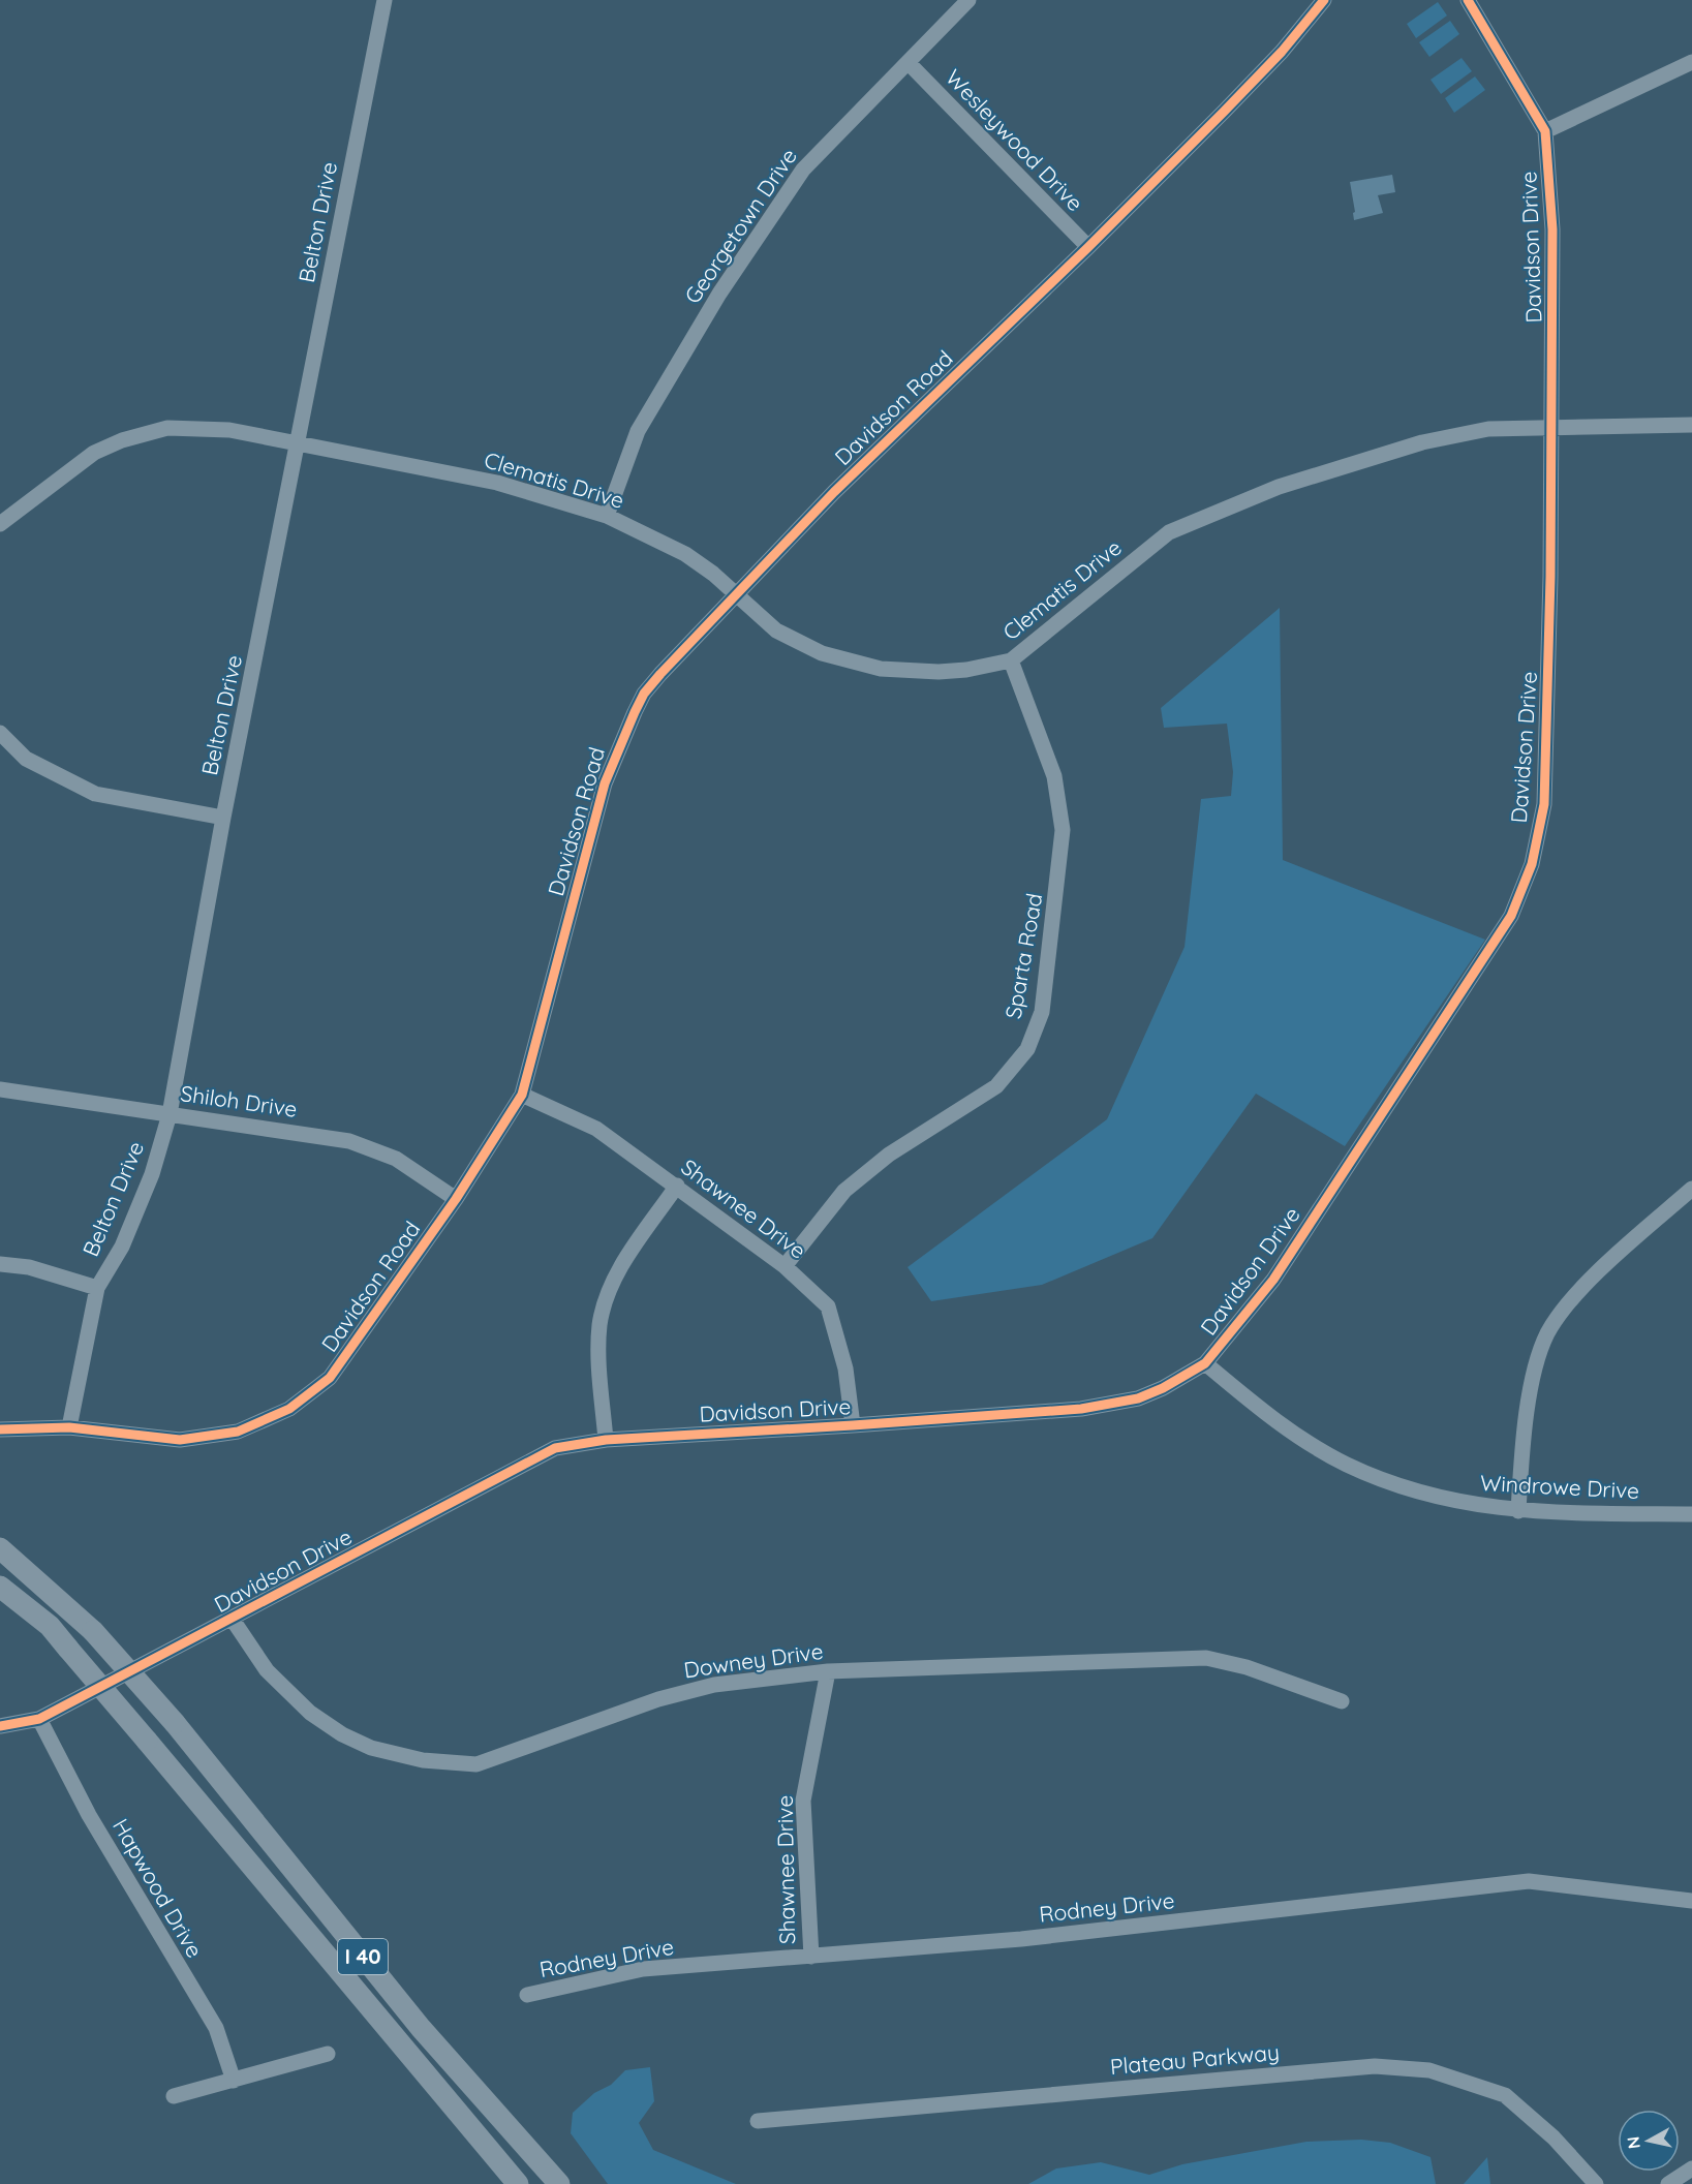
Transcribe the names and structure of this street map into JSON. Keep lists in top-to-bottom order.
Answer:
{
  "streets": {
    "highway": ["I 40"],
    "street": [
      "Wesleywood Drive",
      "Belton Drive",
      "Georgetown Drive",
      "Davidson Drive",
      "Davidson Road",
      "Clematis Drive",
      "Sparta Road",
      "Shiloh Drive",
      "Shawnee Drive",
      "Windrowe Drive",
      "Downey Drive",
      "Hapwood Drive",
      "Rodney Drive",
      "Plateau Parkway"
    ]
  },
  "crossings": [
    ["Wesleywood Drive", "Georgetown Drive"],
    ["Wesleywood Drive", "Davidson Road"],
    ["Belton Drive", "Davidson Road"],
    ["Belton Drive", "Clematis Drive"],
    ["Belton Drive", "Shiloh Drive"],
    ["Georgetown Drive", "Clematis Drive"],
    ["Davidson Drive", "Clematis Drive"],
    ["Davidson Drive", "Shawnee Drive"],
    ["Davidson Drive", "Windrowe Drive"],
    ["Davidson Drive", "Downey Drive"],
    ["Davidson Drive", "Hapwood Drive"],
    ["Davidson Road", "Clematis Drive"],
    ["Davidson Road", "Shiloh Drive"],
    ["Davidson Road", "Shawnee Drive"],
    ["Clematis Drive", "Sparta Road"],
    ["Sparta Road", "Shawnee Drive"],
    ["Shawnee Drive", "Downey Drive"],
    ["Shawnee Drive", "Rodney Drive"]
  ],
  "north": "left"
}
